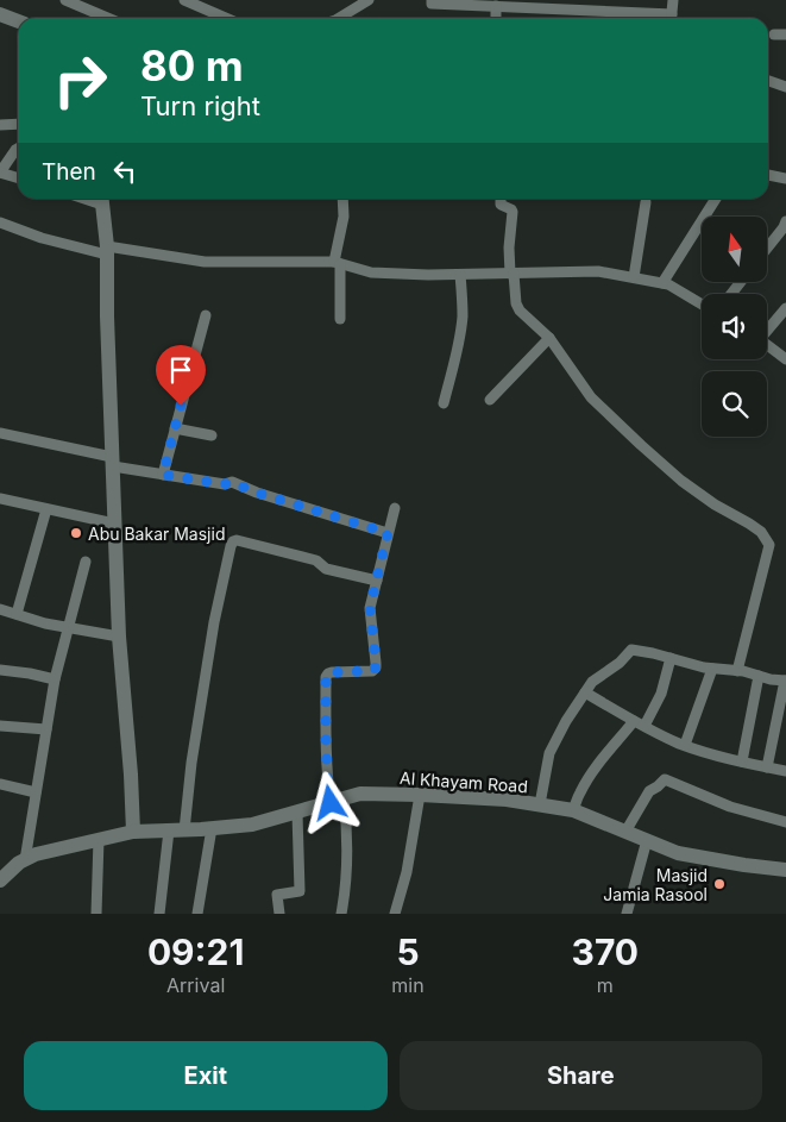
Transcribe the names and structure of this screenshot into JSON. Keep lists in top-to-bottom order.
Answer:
{
  "streets": {
    "street": ["Al Khayam Road"]
  },
  "places": ["Abu Bakar Masjid", "Masjid Jamia Rasool"],
  "north": "top",
  "page": {
    "turn": ["80 m", "Turn right"],
    "then": "Then",
    "eta": [
      "09:21",
      "Arrival",
      "5",
      "min",
      "370",
      "m"
    ],
    "buttons": ["Exit", "Share"]
  }
}
